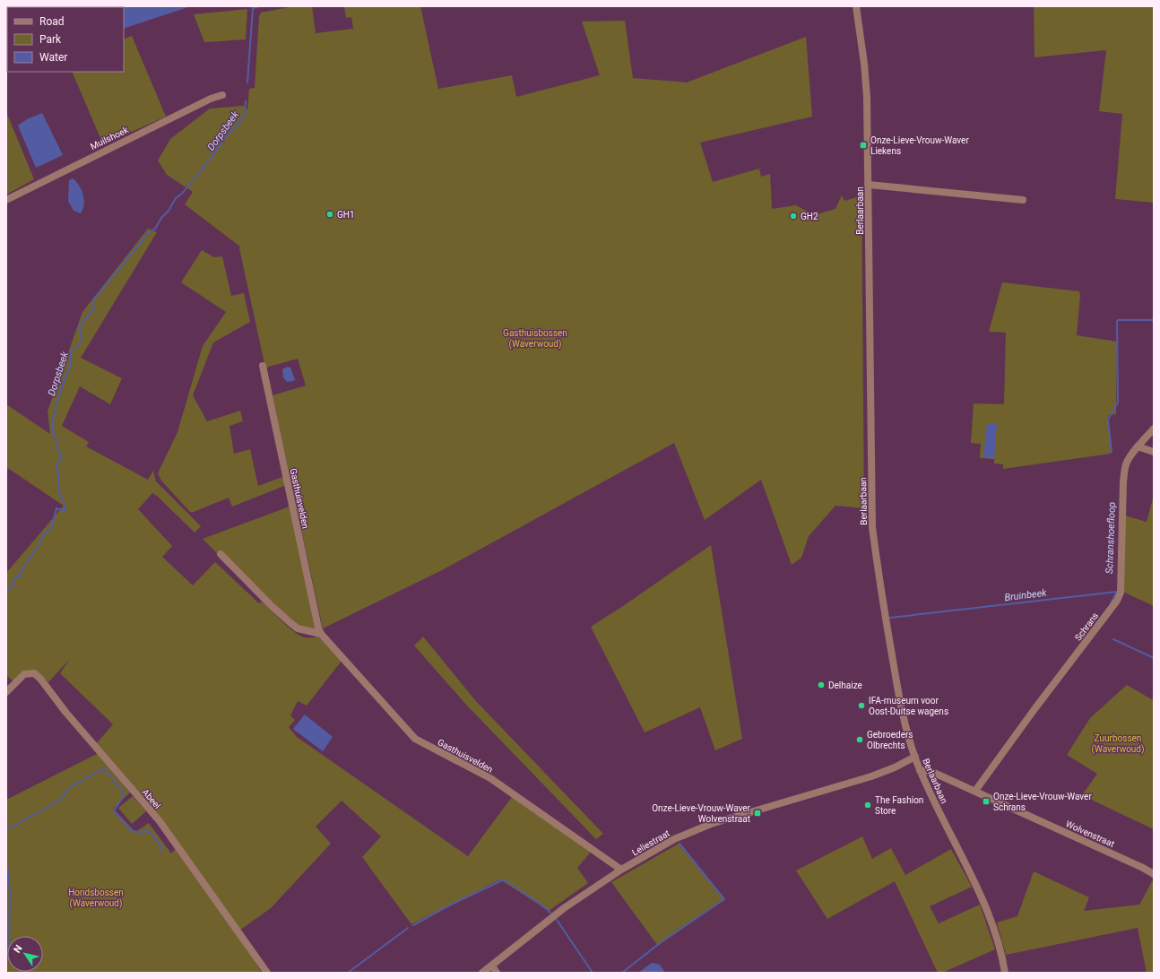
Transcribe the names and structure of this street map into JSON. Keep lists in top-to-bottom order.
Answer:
{
  "streets": {
    "street": [
      "Muilshoek",
      "Berlaarbaan",
      "Gasthuisvelden",
      "Schrans",
      "Abeel",
      "Wolvenstraat",
      "Leliestraat"
    ]
  },
  "crossings": [
    ["Berlaarbaan", "Wolvenstraat"],
    ["Berlaarbaan", "Leliestraat"],
    ["Gasthuisvelden", "Leliestraat"],
    ["Schrans", "Wolvenstraat"]
  ],
  "water": ["Dorpsbeek", "Schranshoefloop", "Bruinbeek"],
  "parks": ["Gasthuisbossen (Waverwoud)", "Zuurbossen (Waverwoud)", "Hondsbossen (Waverwoud)"],
  "places": {
    "transit": ["Onze-Lieve-Vrouw-Waver Liekens", "Onze-Lieve-Vrouw-Waver Schrans", "Onze-Lieve-Vrouw-Waver Wolvenstraat"],
    "other": [
      "GH1",
      "GH2",
      "Delhaize",
      "IFA-museum voor Oost-Duitse wagens",
      "Gebroeders Olbrechts",
      "The Fashion Store"
    ]
  },
  "legend": ["Road", "Park", "Water"],
  "north": "top left"
}
